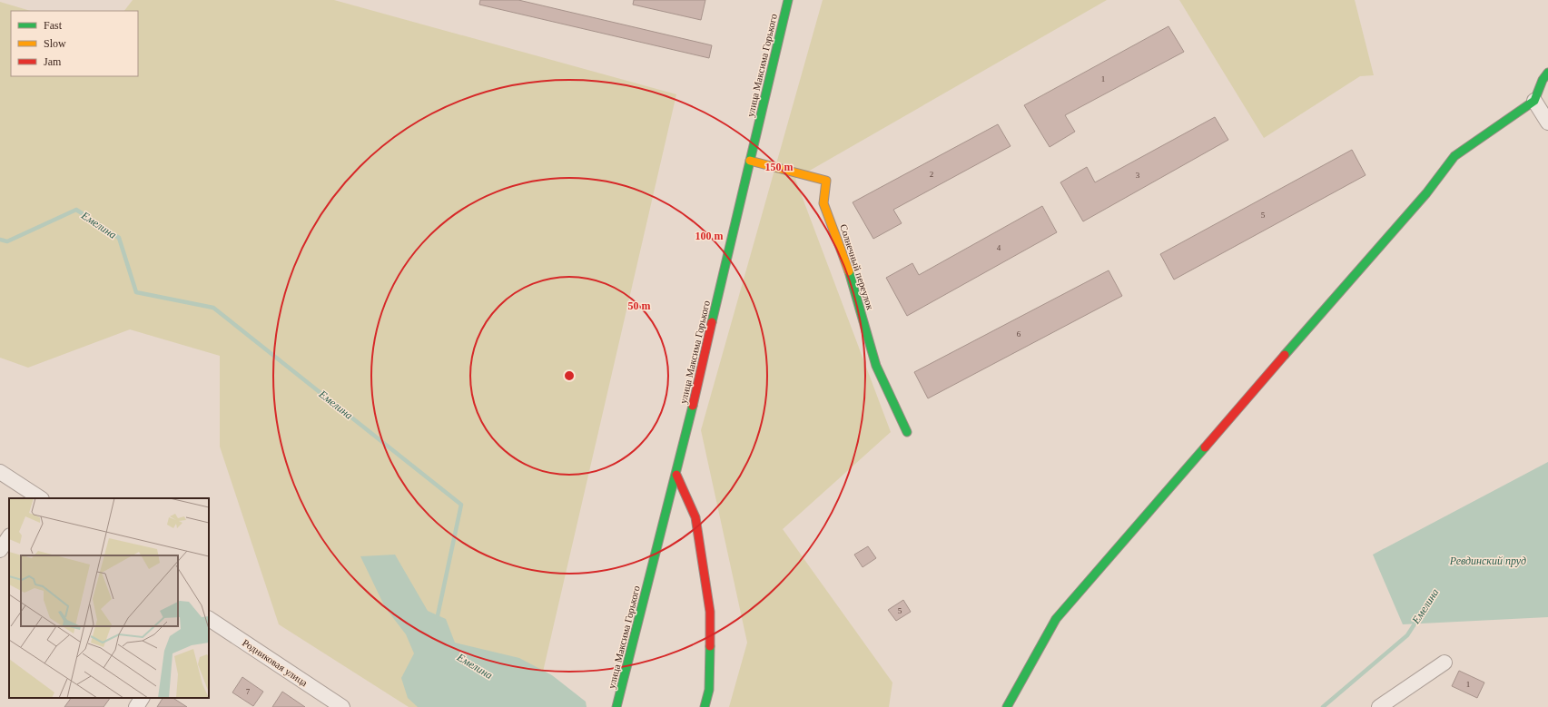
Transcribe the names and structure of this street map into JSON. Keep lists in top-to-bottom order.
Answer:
{
  "streets": {
    "street": ["улица Максима Горького", "Солнечный переулок", "Родниковая улица"]
  },
  "crossings": [
    ["улица Максима Горького", "Солнечный переулок"]
  ],
  "water": ["Емелина", "Ревдинский пруд"],
  "house_numbers": [
    "1",
    "2",
    "3",
    "5",
    "4",
    "6",
    "5",
    "1",
    "7"
  ],
  "legend": ["Fast", "Slow", "Jam"],
  "rings": ["150 m", "100 m", "50 m"]
}
